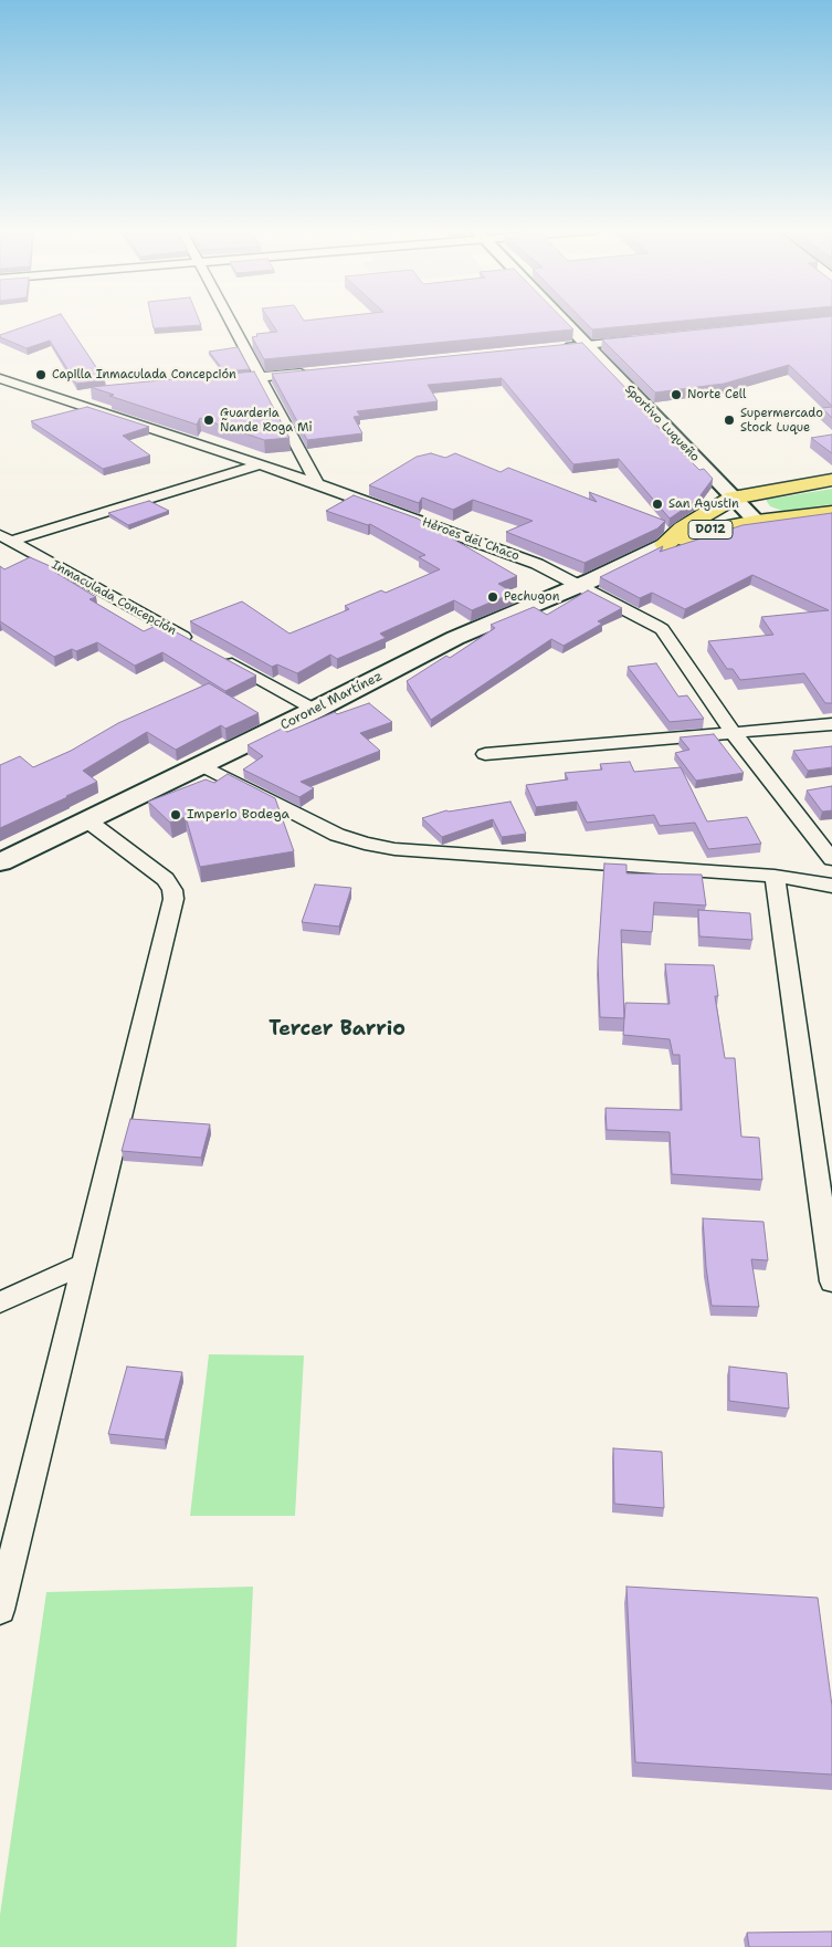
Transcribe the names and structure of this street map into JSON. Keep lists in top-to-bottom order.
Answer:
{
  "streets": {
    "main road": ["D012", "Coronel Martínez"],
    "street": ["Sportivo Luqueño", "Héroes del Chaco", "Inmaculada Concepción"]
  },
  "crossings": [
    ["Sportivo Luqueño", "D012"],
    ["D012", "Coronel Martínez"],
    ["Héroes del Chaco", "Coronel Martínez"]
  ],
  "districts": ["Tercer Barrio"],
  "places": [
    "Capilla Inmaculada Concepción",
    "Norte Cell",
    "Guarderia Ñande Roga Mi",
    "Supermercado Stock Luque",
    "San Agustin",
    "Pechugon",
    "Imperio Bodega"
  ]
}
